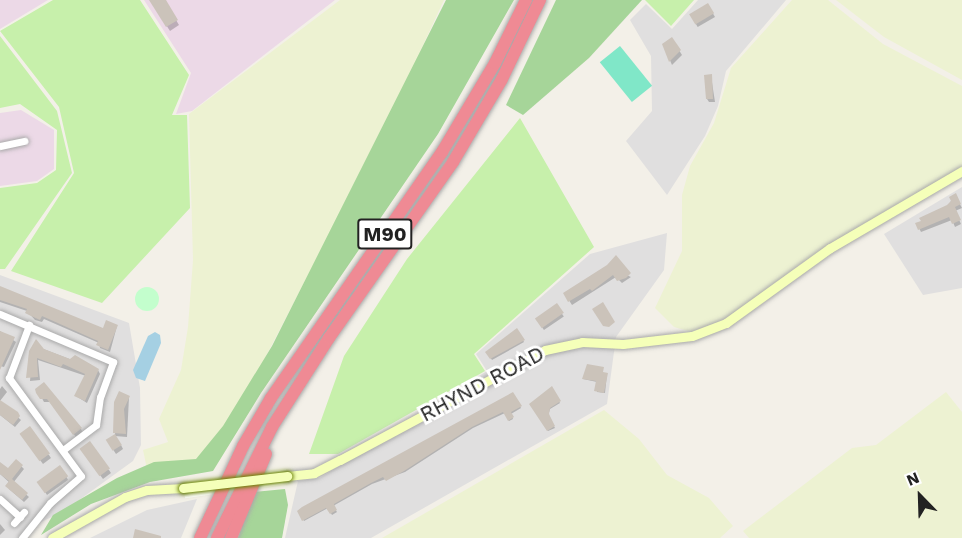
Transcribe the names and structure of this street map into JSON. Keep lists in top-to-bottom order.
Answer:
{
  "streets": {
    "highway": ["M90"],
    "street": ["RHYND ROAD"]
  },
  "north": "top left"
}
